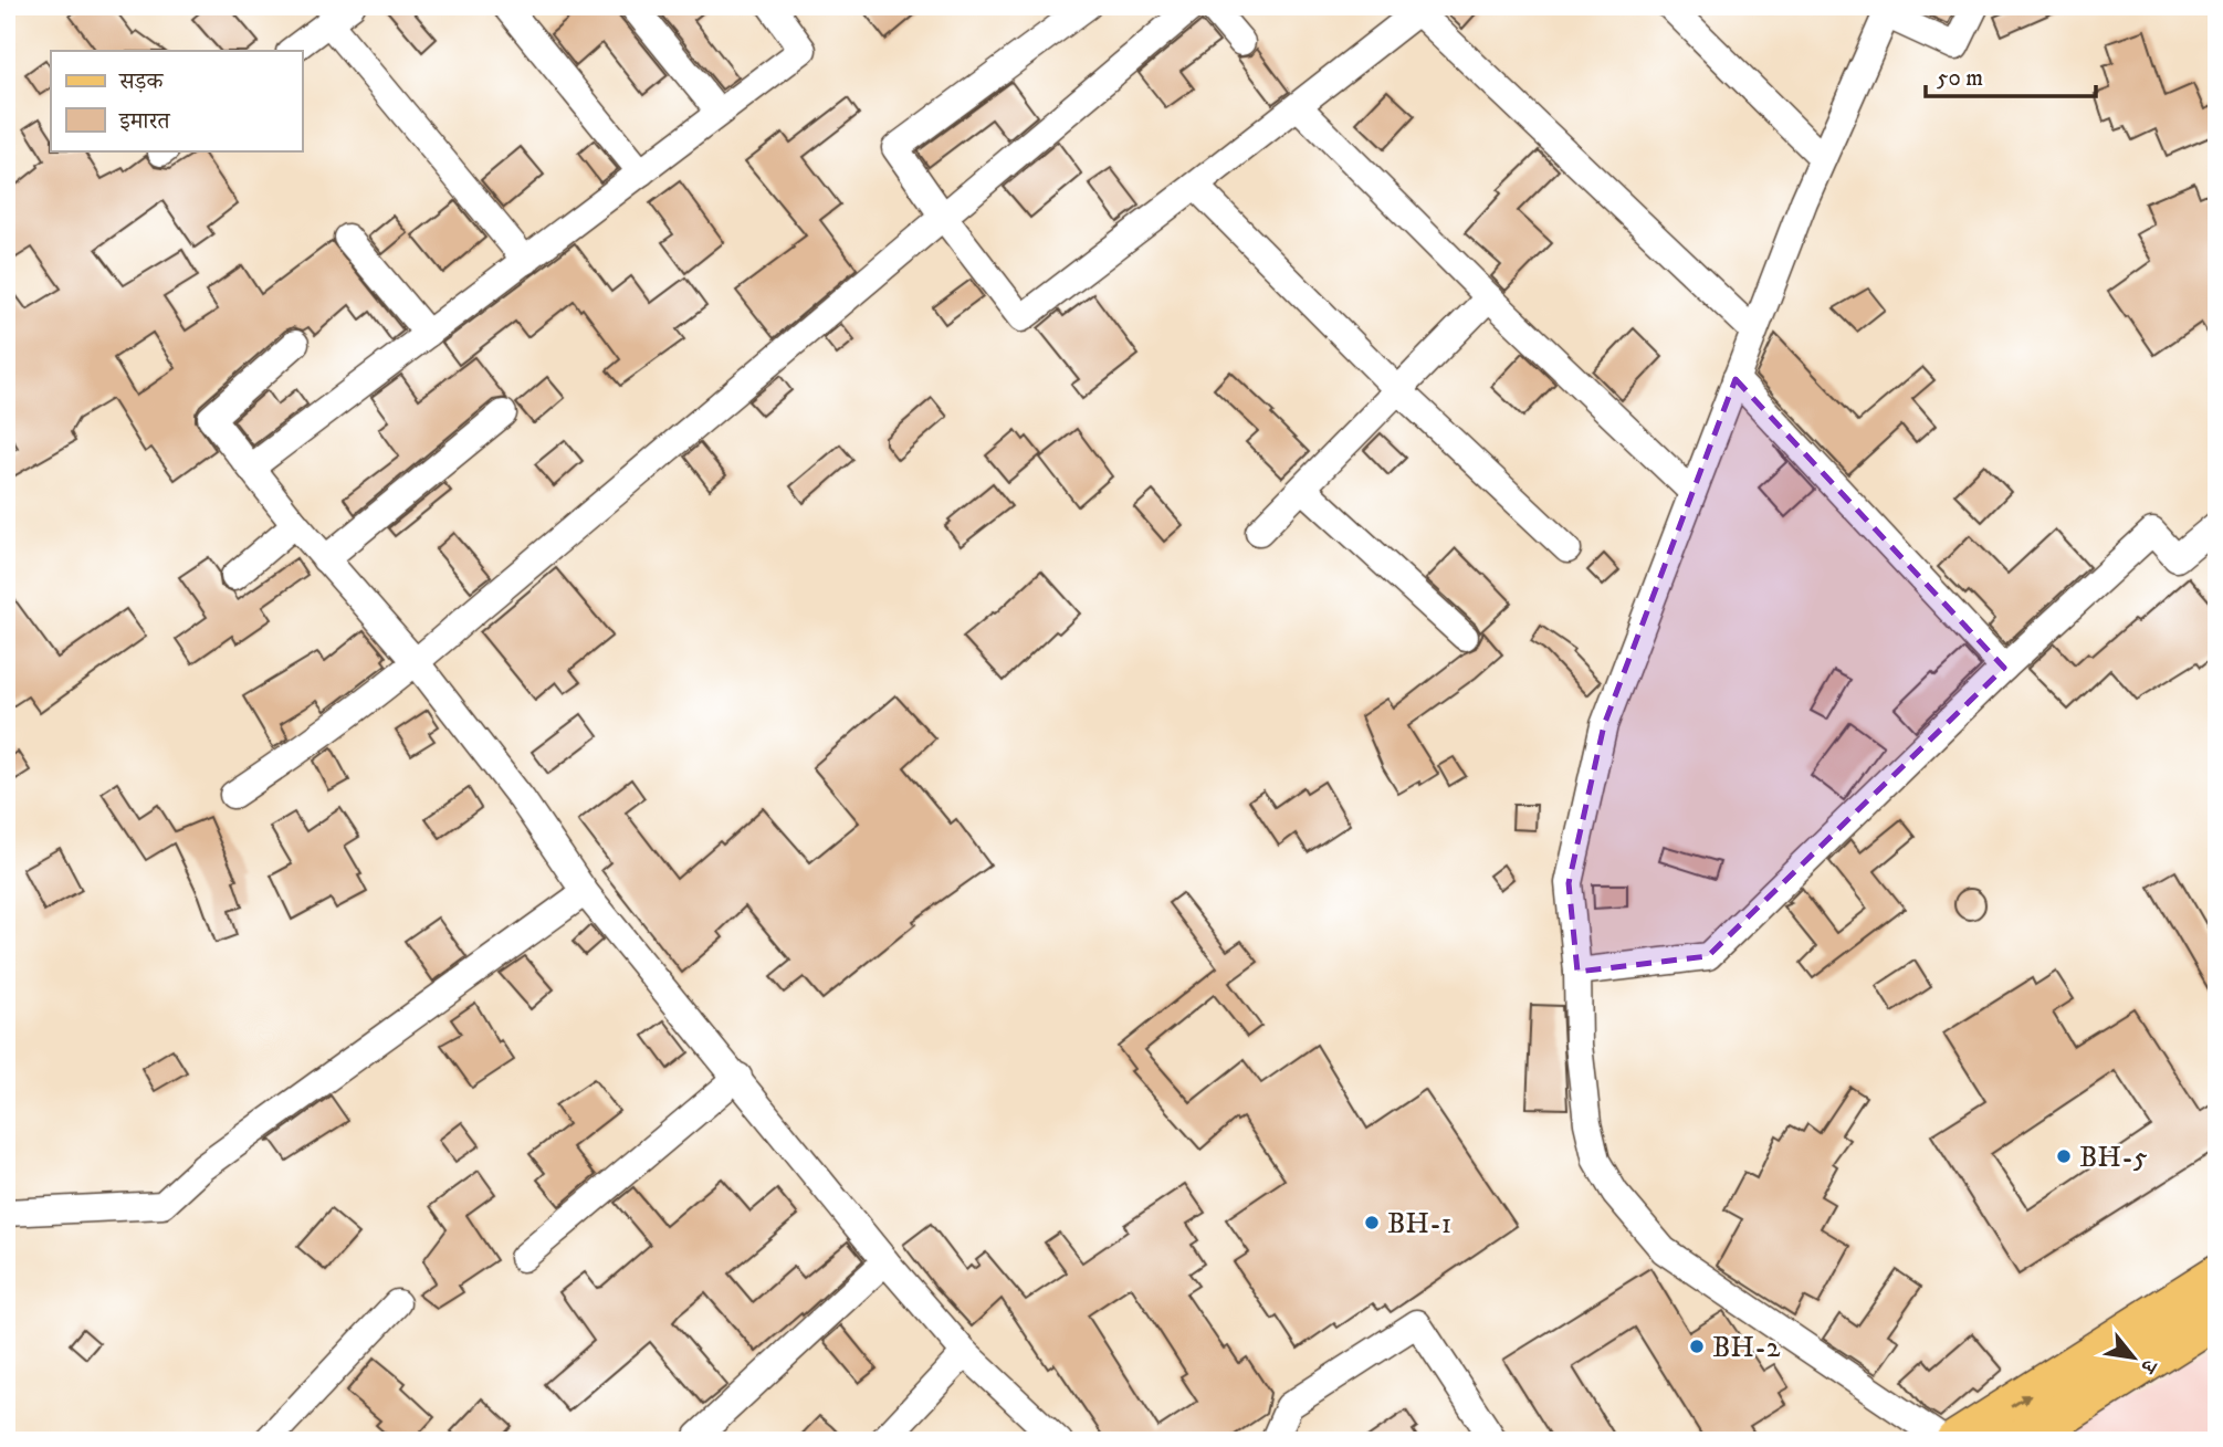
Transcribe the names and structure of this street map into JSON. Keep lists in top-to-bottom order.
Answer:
{
  "places": ["BH-5", "BH-1", "BH-2"],
  "legend": ["सड़क", "इमारत"],
  "scale_bar": "50 m",
  "north": "bottom right"
}
